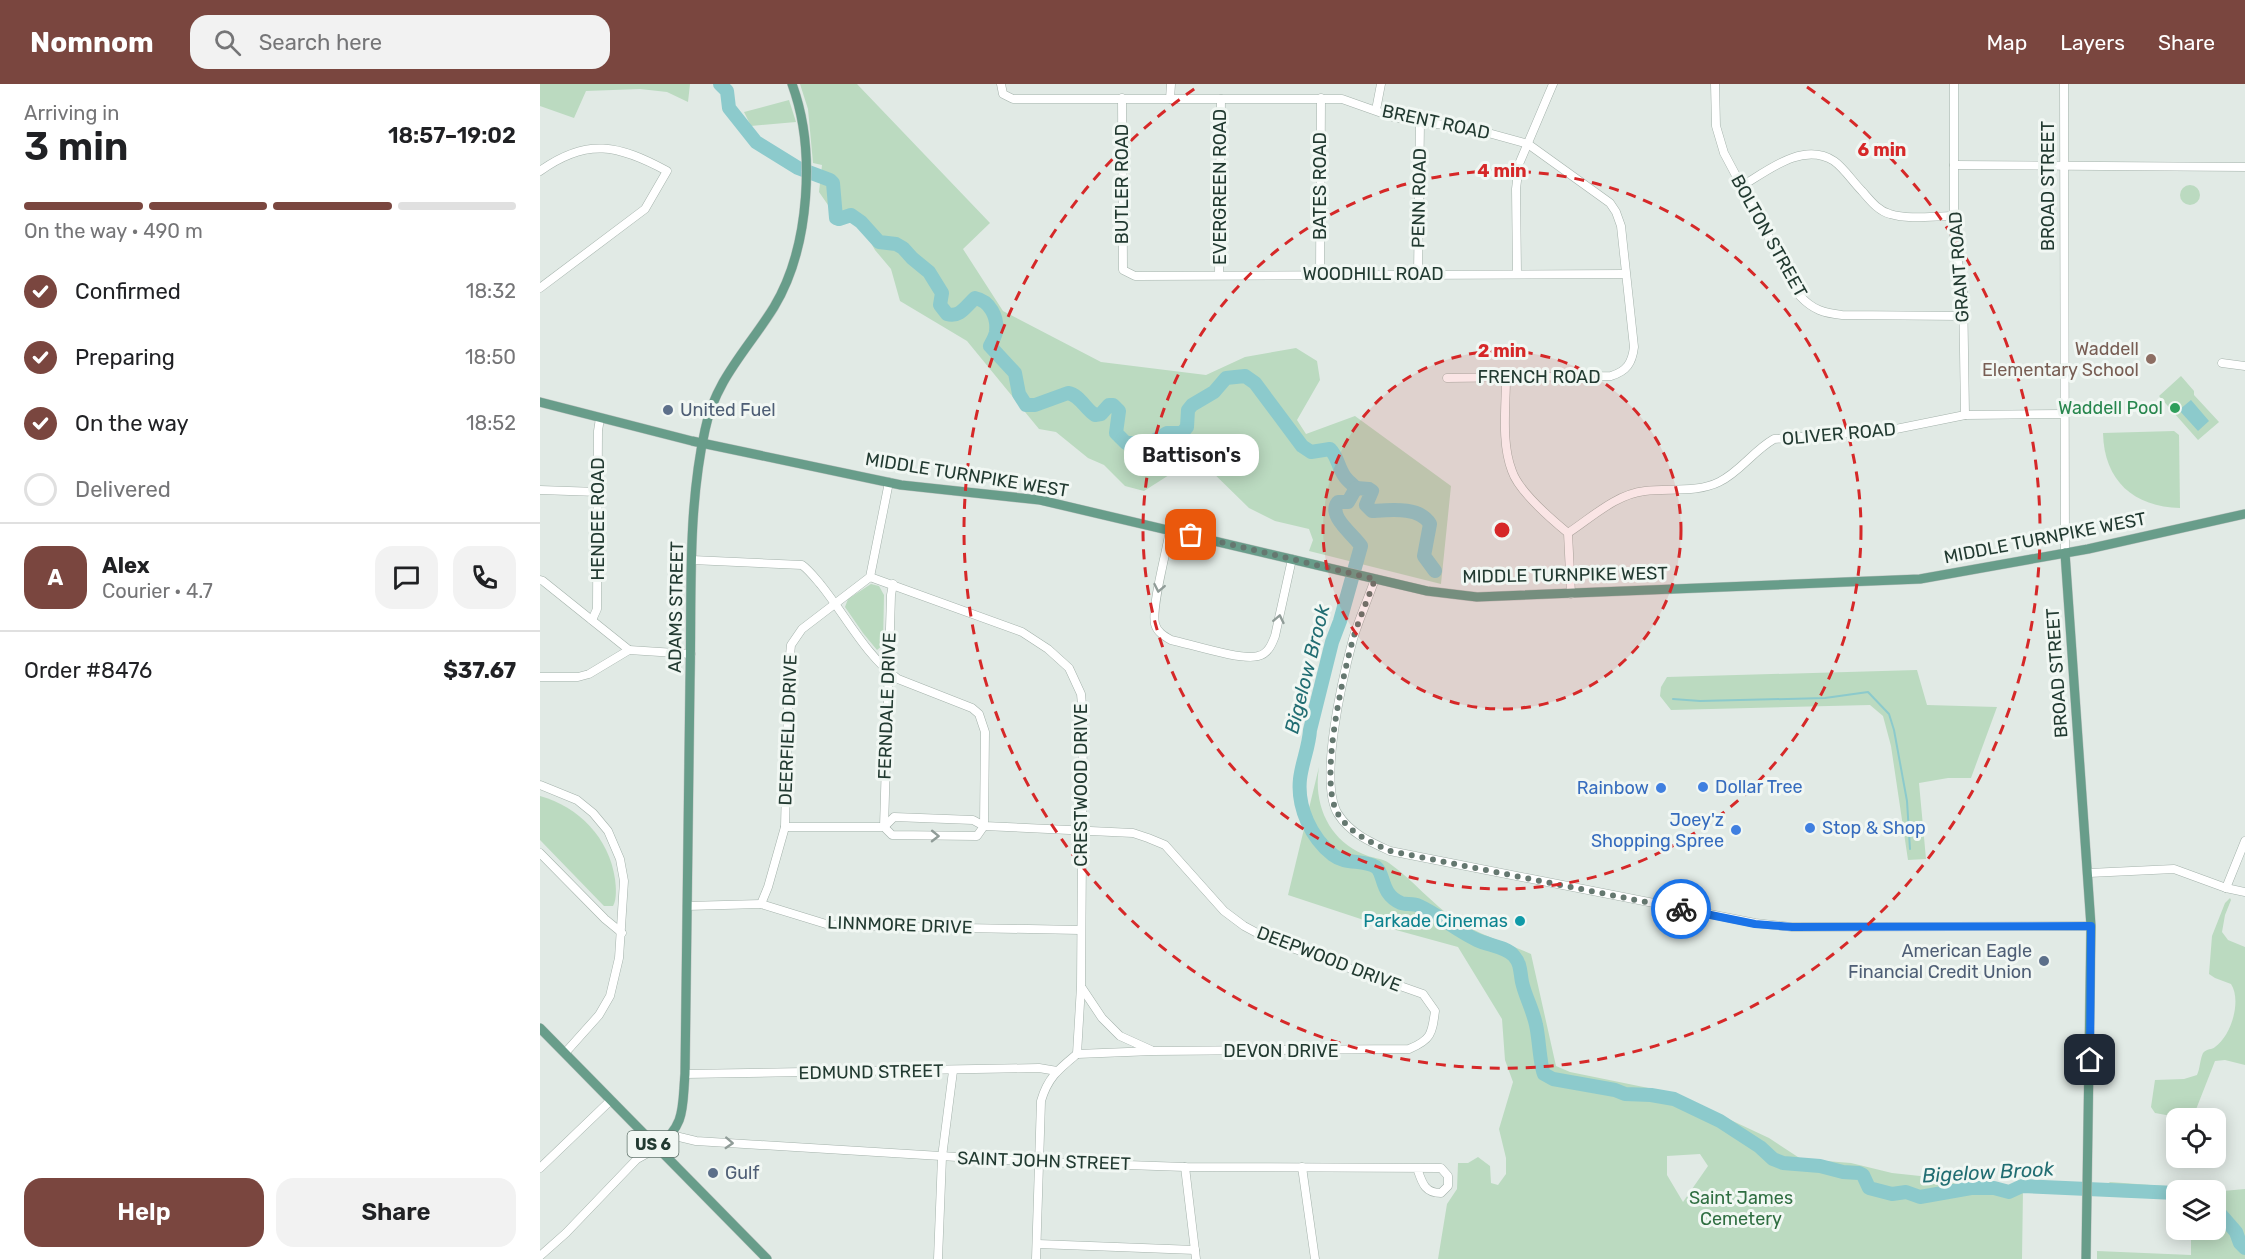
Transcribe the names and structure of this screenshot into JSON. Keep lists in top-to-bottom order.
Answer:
{
  "streets": {
    "main road": [
      "BROAD STREET",
      "MIDDLE TURNPIKE WEST",
      "ADAMS STREET",
      "US 6"
    ],
    "street": [
      "BRENT ROAD",
      "BUTLER ROAD",
      "BATES ROAD",
      "EVERGREEN ROAD",
      "PENN ROAD",
      "BOLTON STREET",
      "GRANT ROAD",
      "WOODHILL ROAD",
      "FRENCH ROAD",
      "OLIVER ROAD",
      "HENDEE ROAD",
      "FERNDALE DRIVE",
      "DEERFIELD DRIVE",
      "CRESTWOOD DRIVE",
      "LINNMORE DRIVE",
      "DEEPWOOD DRIVE",
      "DEVON DRIVE",
      "EDMUND STREET",
      "SAINT JOHN STREET"
    ]
  },
  "crossings": [
    ["BRENT ROAD", "BUTLER ROAD"],
    ["BRENT ROAD", "BATES ROAD"],
    ["BRENT ROAD", "EVERGREEN ROAD"],
    ["BRENT ROAD", "PENN ROAD"],
    ["BRENT ROAD", "WOODHILL ROAD"],
    ["BRENT ROAD", "FRENCH ROAD"],
    ["BUTLER ROAD", "WOODHILL ROAD"],
    ["BATES ROAD", "WOODHILL ROAD"],
    ["BROAD STREET", "OLIVER ROAD"],
    ["BROAD STREET", "MIDDLE TURNPIKE WEST"],
    ["EVERGREEN ROAD", "WOODHILL ROAD"],
    ["PENN ROAD", "WOODHILL ROAD"],
    ["BOLTON STREET", "GRANT ROAD"],
    ["GRANT ROAD", "OLIVER ROAD"],
    ["MIDDLE TURNPIKE WEST", "HENDEE ROAD"],
    ["MIDDLE TURNPIKE WEST", "ADAMS STREET"],
    ["ADAMS STREET", "LINNMORE DRIVE"],
    ["ADAMS STREET", "EDMUND STREET"],
    ["ADAMS STREET", "US 6"],
    ["ADAMS STREET", "SAINT JOHN STREET"],
    ["FERNDALE DRIVE", "CRESTWOOD DRIVE"],
    ["FERNDALE DRIVE", "DEEPWOOD DRIVE"],
    ["DEERFIELD DRIVE", "CRESTWOOD DRIVE"],
    ["DEERFIELD DRIVE", "LINNMORE DRIVE"],
    ["DEERFIELD DRIVE", "DEEPWOOD DRIVE"],
    ["CRESTWOOD DRIVE", "LINNMORE DRIVE"],
    ["CRESTWOOD DRIVE", "DEEPWOOD DRIVE"],
    ["CRESTWOOD DRIVE", "DEVON DRIVE"],
    ["DEEPWOOD DRIVE", "DEVON DRIVE"]
  ],
  "one_way": ["SAINT JOHN STREET"],
  "water": ["Bigelow Brook"],
  "parks": ["Saint James Cemetery"],
  "places": [
    "Waddell Elementary School",
    "Waddell Pool",
    "United Fuel",
    "Battison's",
    "Dollar Tree",
    "Rainbow",
    "Stop & Shop",
    "Joey'z Shopping Spree",
    "Parkade Cinemas",
    "American Eagle Financial Credit Union",
    "Gulf"
  ],
  "page": {
    "header": "Nomnom",
    "search": "Search here",
    "nav": ["Map", "Layers", "Share"],
    "heading": ["3 min", "Arriving in", "18:57–19:02"],
    "panel": [
      "Alex",
      "Courier · 4.7",
      "Order #8476",
      "$37.67"
    ],
    "bar": "On the way · 490 m",
    "list": [
      ["Confirmed", "18:32"],
      ["Preparing", "18:50"],
      ["On the way", "18:52"],
      "Delivered"
    ],
    "bubble": "Battison's",
    "round": "A",
    "buttons": ["Help", "Share"]
  },
  "rings": ["6 min", "4 min", "2 min"]
}
